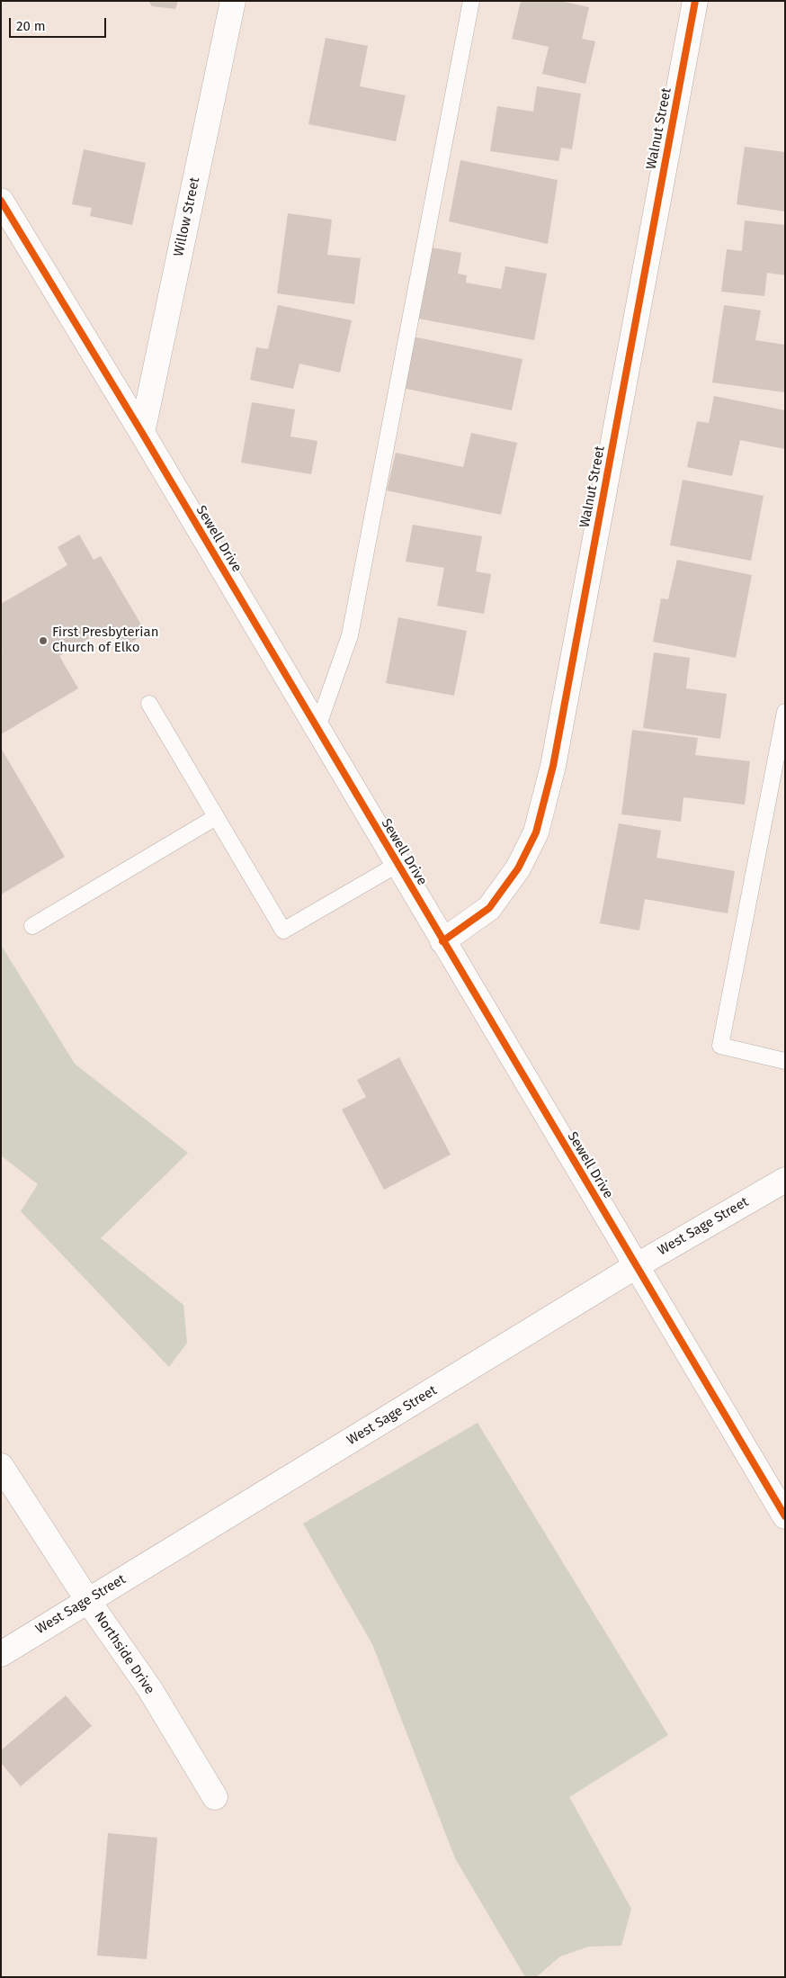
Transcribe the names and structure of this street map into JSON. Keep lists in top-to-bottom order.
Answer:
{
  "streets": {
    "street": [
      "Walnut Street",
      "Willow Street",
      "Sewell Drive",
      "West Sage Street",
      "Northside Drive"
    ]
  },
  "crossings": [
    ["Walnut Street", "Sewell Drive"],
    ["Willow Street", "Sewell Drive"],
    ["Sewell Drive", "West Sage Street"],
    ["West Sage Street", "Northside Drive"]
  ],
  "places": ["First Presbyterian Church of Elko"],
  "scale_bar": "20 m"
}
